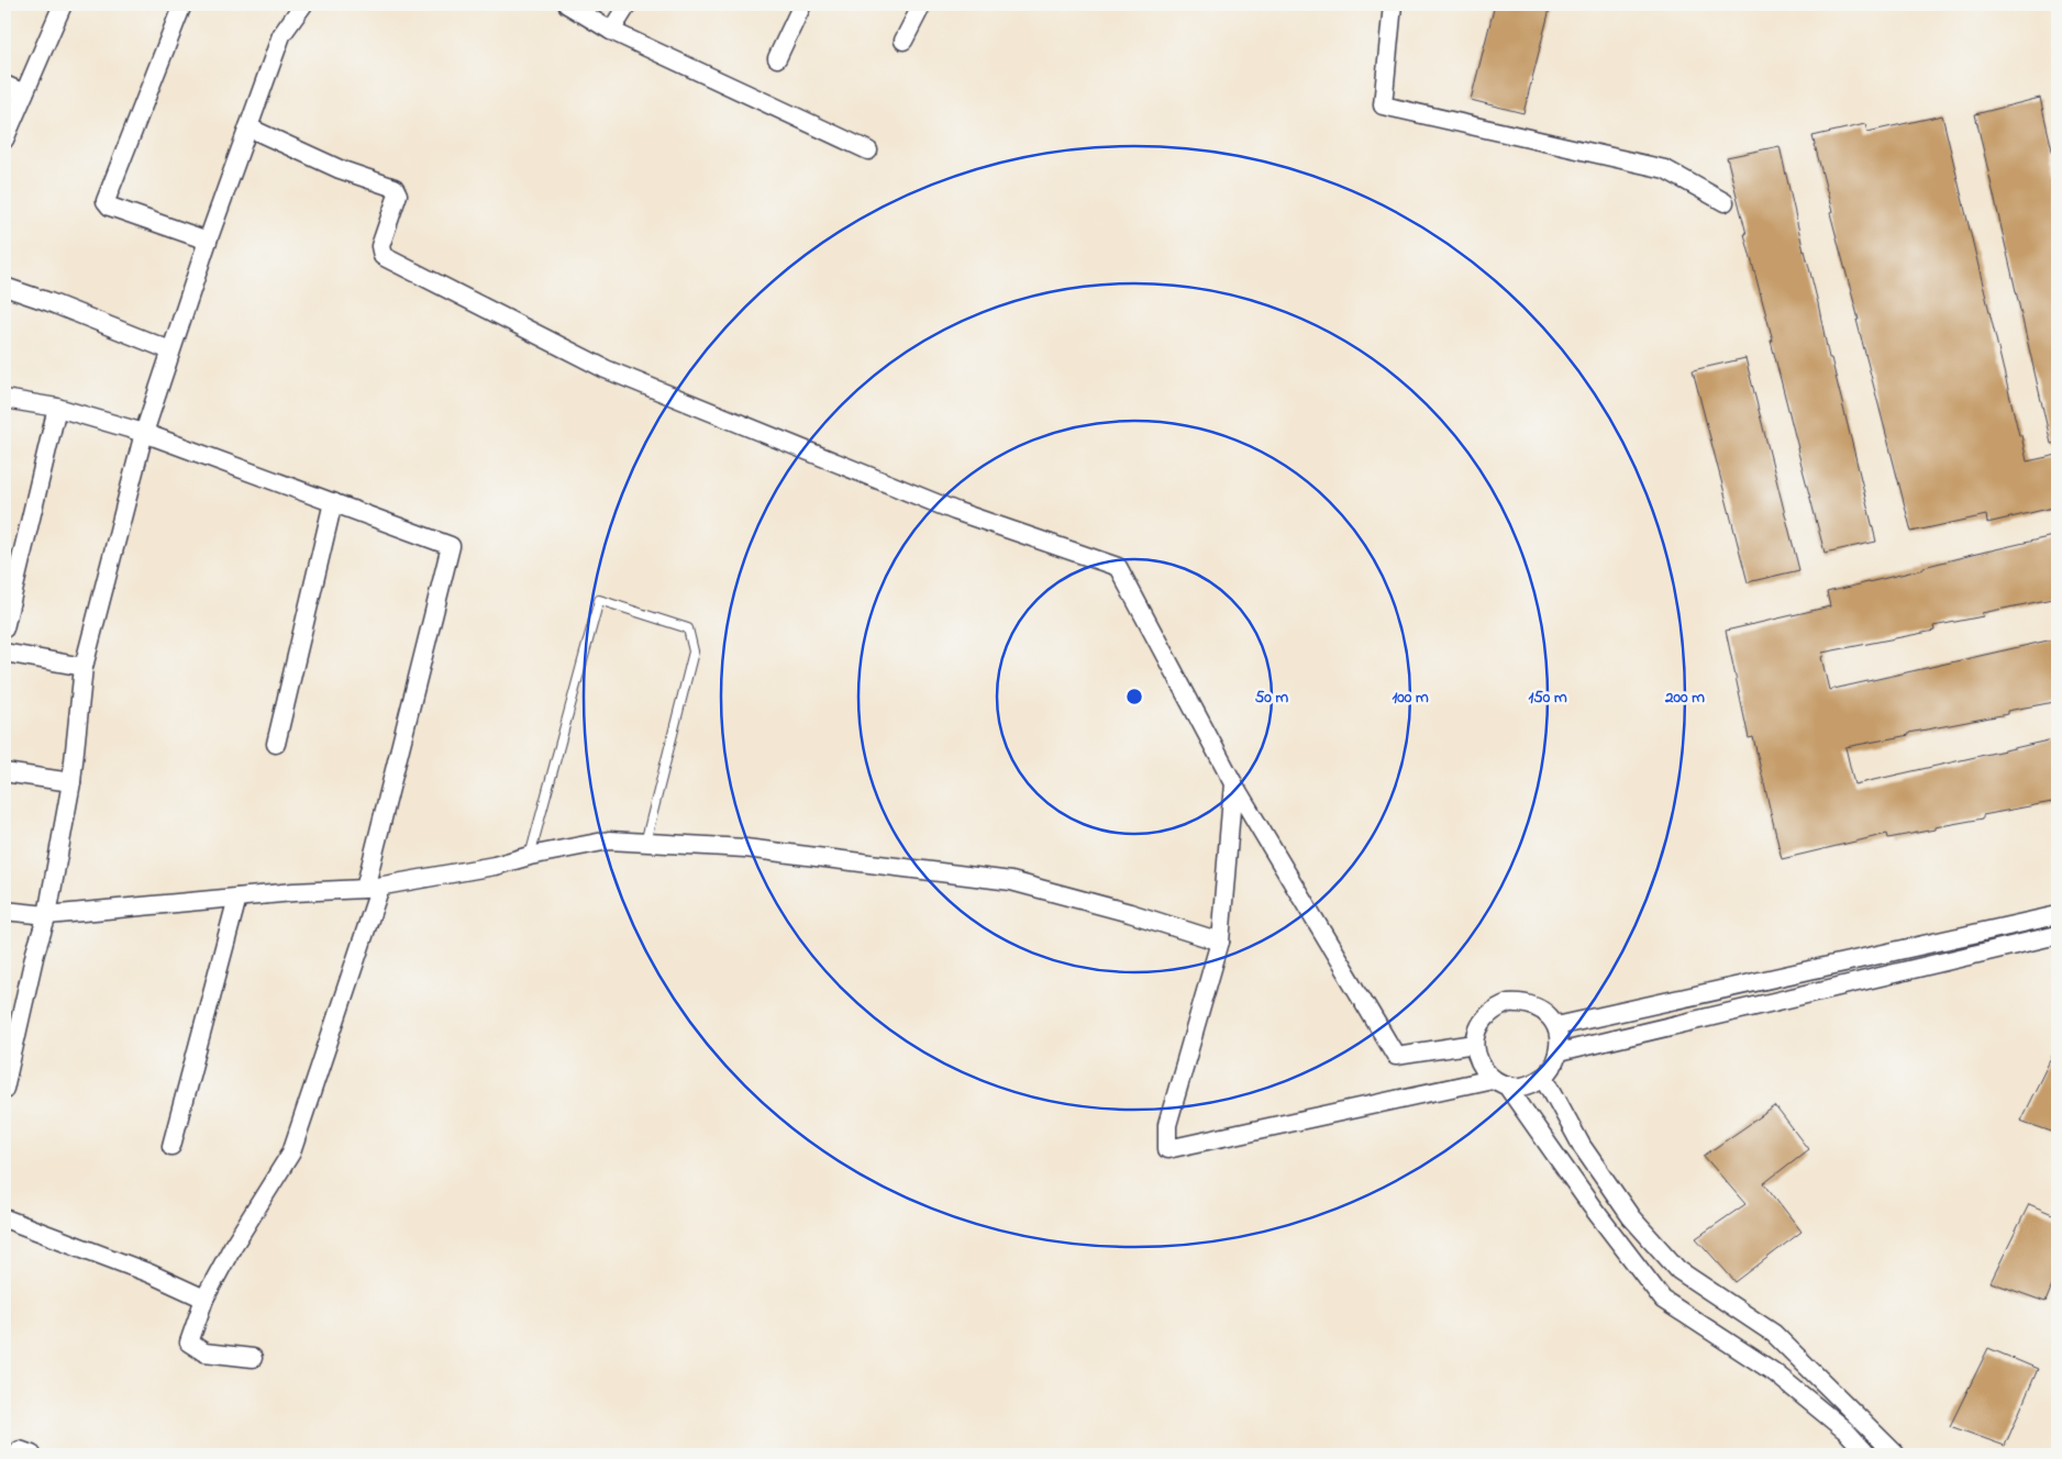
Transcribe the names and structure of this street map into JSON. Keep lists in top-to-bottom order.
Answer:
{
  "rings": [
    "50 m",
    "100 m",
    "150 m",
    "200 m"
  ]
}
